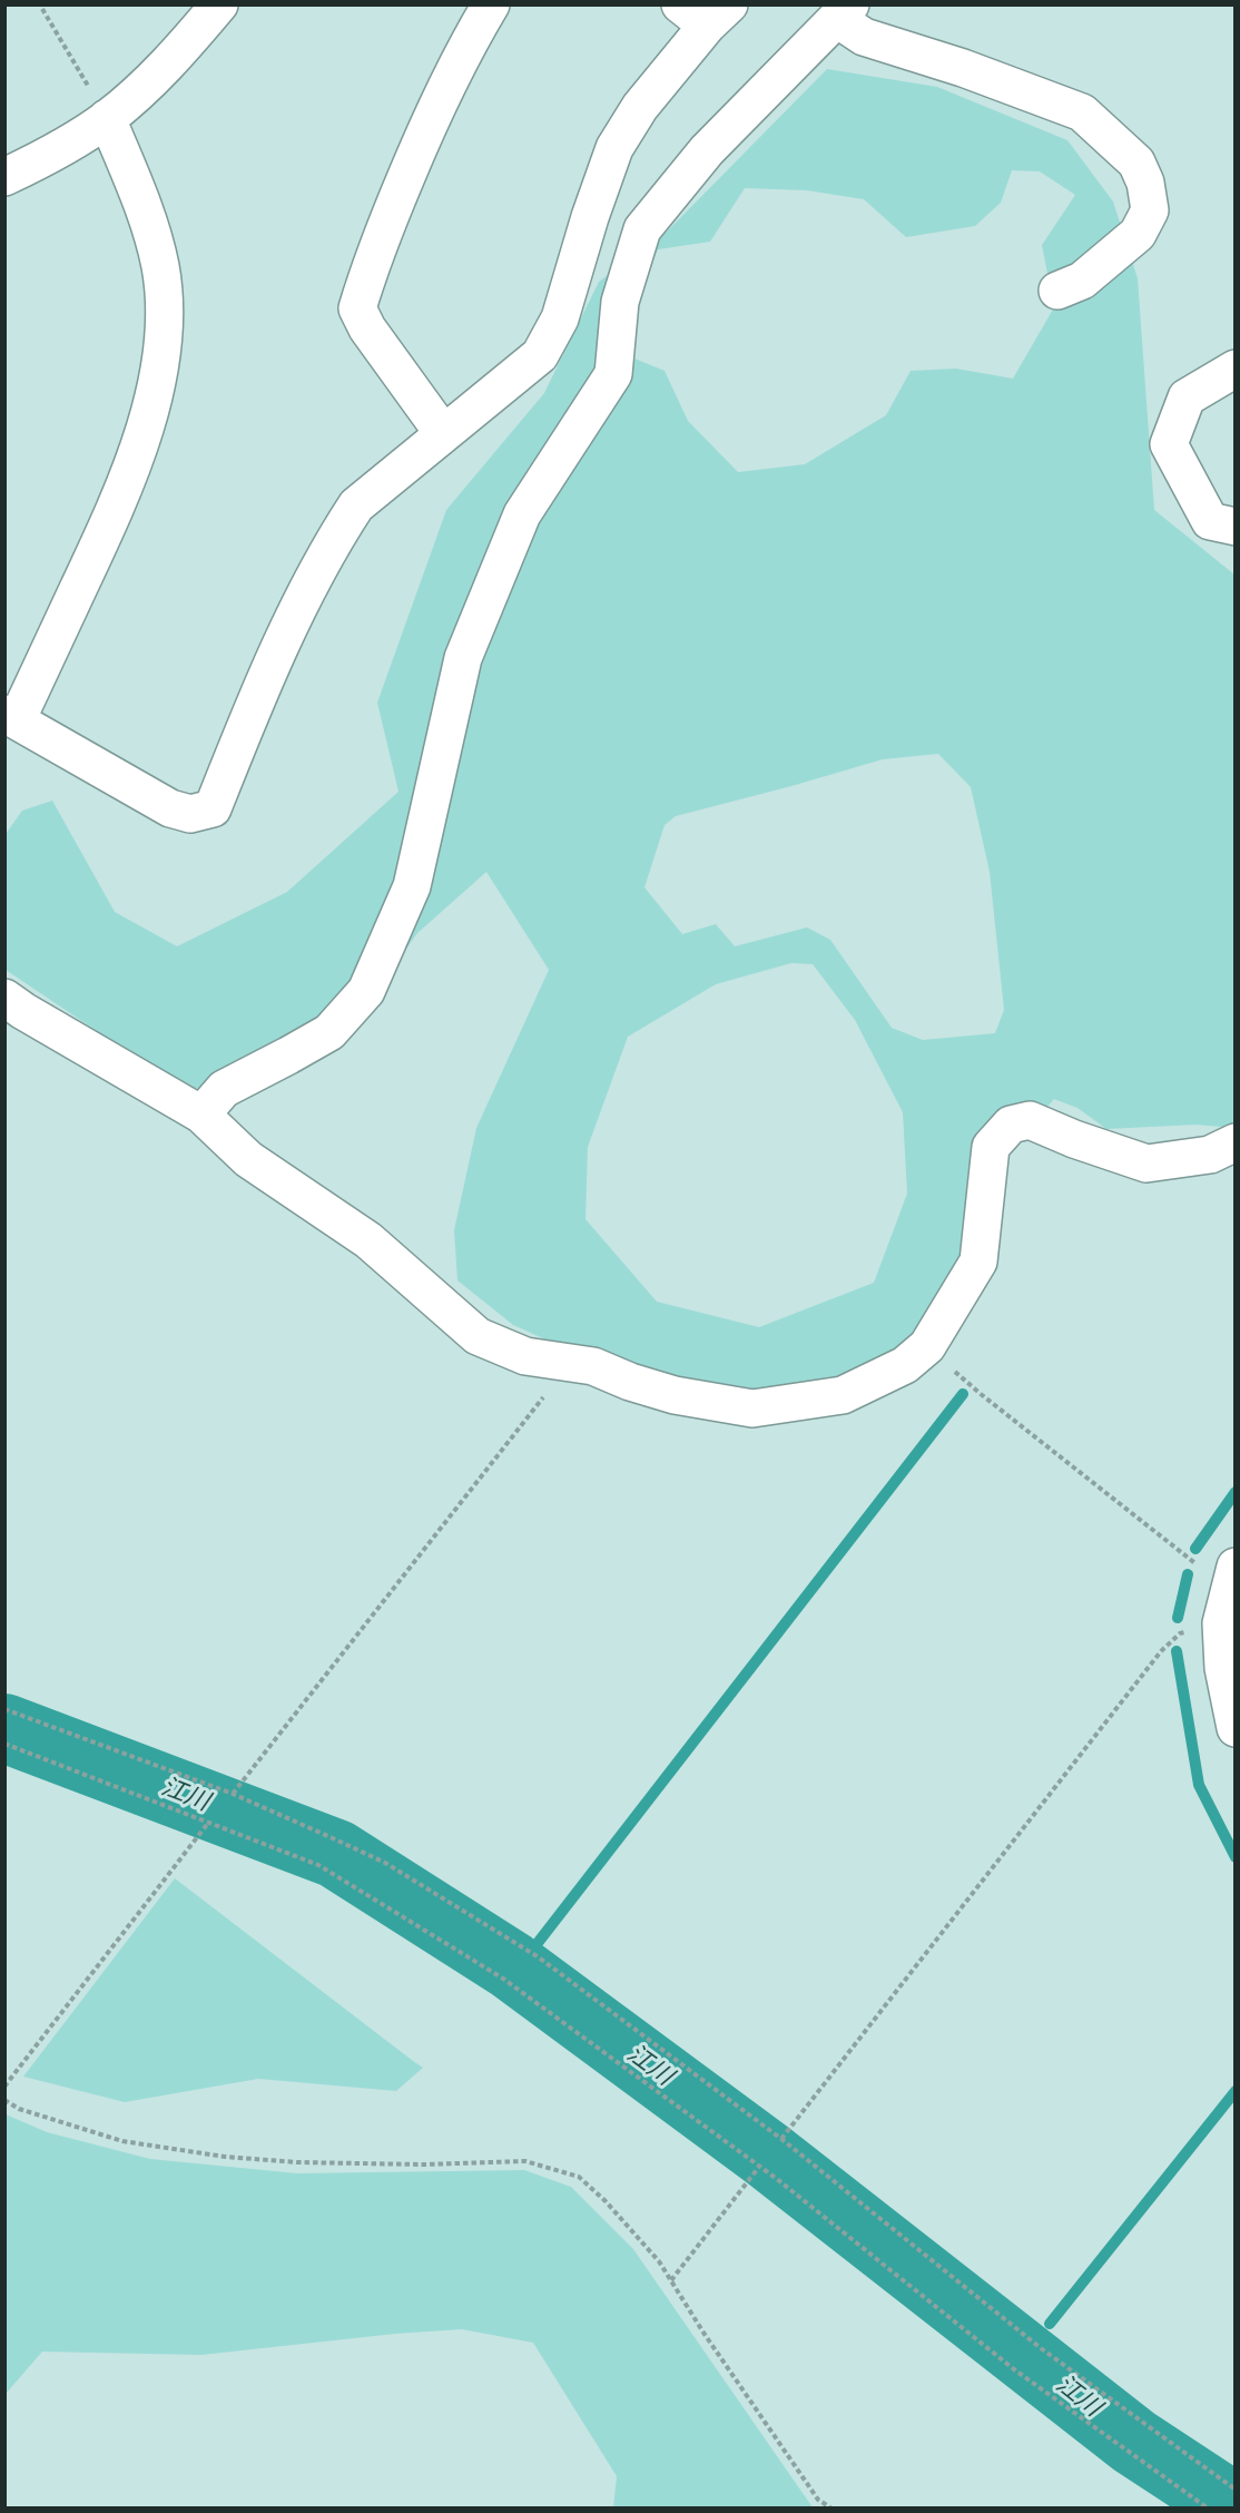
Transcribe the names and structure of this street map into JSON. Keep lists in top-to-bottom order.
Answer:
{
  "water": ["江川"]
}
